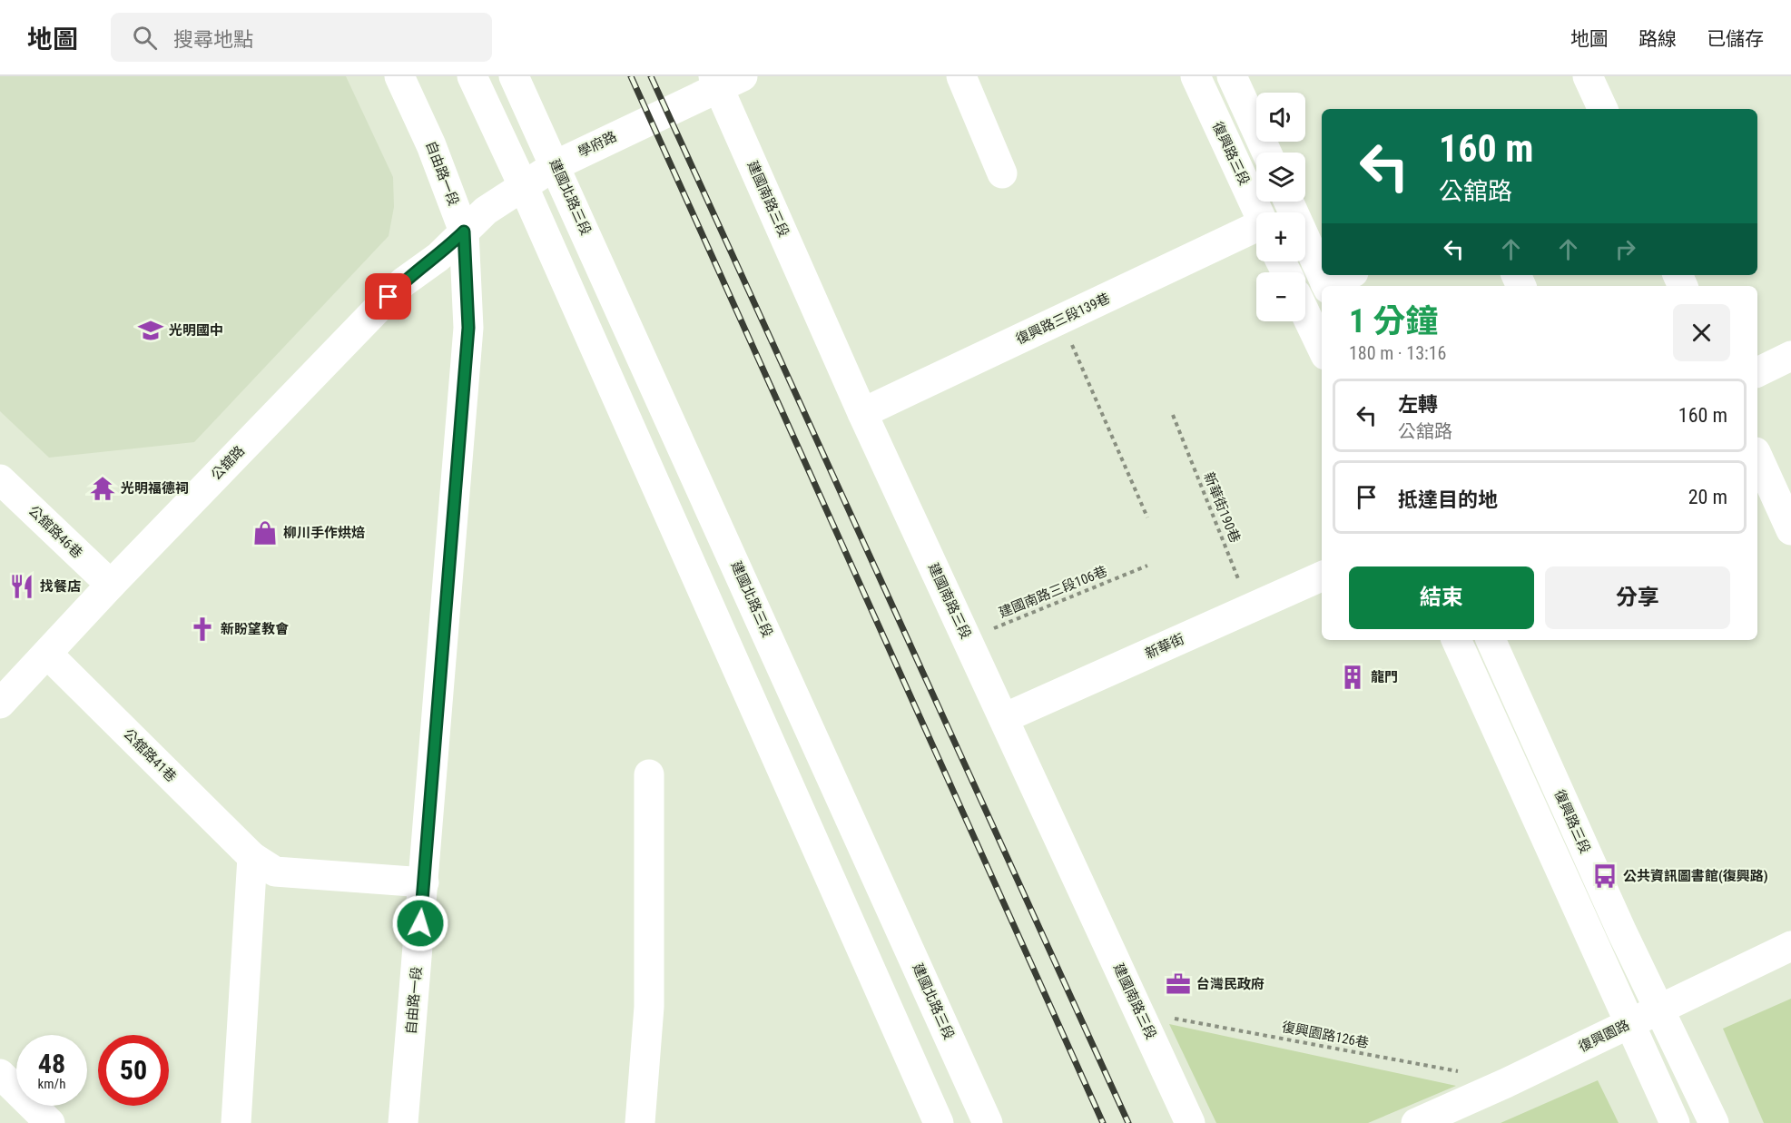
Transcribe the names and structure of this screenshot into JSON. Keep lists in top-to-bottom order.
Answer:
{
  "streets": {
    "street": [
      "學府路",
      "復興路三段",
      "自由路一段",
      "建國北路三段",
      "建國南路三段",
      "復興路三段139巷",
      "公舘路",
      "公舘路46巷",
      "新華街",
      "公舘路41巷",
      "復興園路"
    ],
    "path": ["新華街190巷", "建國南路三段106巷", "復興園路126巷"]
  },
  "crossings": [
    ["學府路", "自由路一段"],
    ["學府路", "建國北路三段"],
    ["學府路", "建國南路三段"],
    ["學府路", "公舘路"],
    ["復興路三段", "復興園路"],
    ["自由路一段", "公舘路"],
    ["自由路一段", "公舘路41巷"],
    ["建國南路三段", "復興路三段139巷"],
    ["建國南路三段", "建國南路三段106巷"],
    ["建國南路三段", "新華街"],
    ["建國南路三段", "復興園路126巷"],
    ["公舘路", "公舘路46巷"],
    ["公舘路", "公舘路41巷"],
    ["新華街190巷", "新華街"],
    ["復興園路126巷", "復興園路"]
  ],
  "places": {
    "school or university": ["光明國中"],
    "temple": ["光明福德祠"],
    "shop": ["柳川手作烘焙"],
    "restaurant": ["找餐店"],
    "church": ["新盼望教會"],
    "building": ["龍門"],
    "bus stop": ["公共資訊圖書館(復興路)"],
    "office": ["台灣民政府"]
  },
  "page": {
    "header": "地圖",
    "search": "搜尋地點",
    "nav": ["地圖", "路線", "已儲存"],
    "map_buttons": ["+", "−"],
    "turn": ["160 m", "公舘路"],
    "heading": ["1 分鐘", "180 m · 13:16"],
    "list": [
      {
        "name": "左轉",
        "note": "公舘路",
        "value": "160 m"
      },
      {
        "name": "抵達目的地",
        "value": "20 m"
      }
    ],
    "buttons": ["結束", "分享"],
    "speed": "48 km/h",
    "limit": "50"
  }
}
